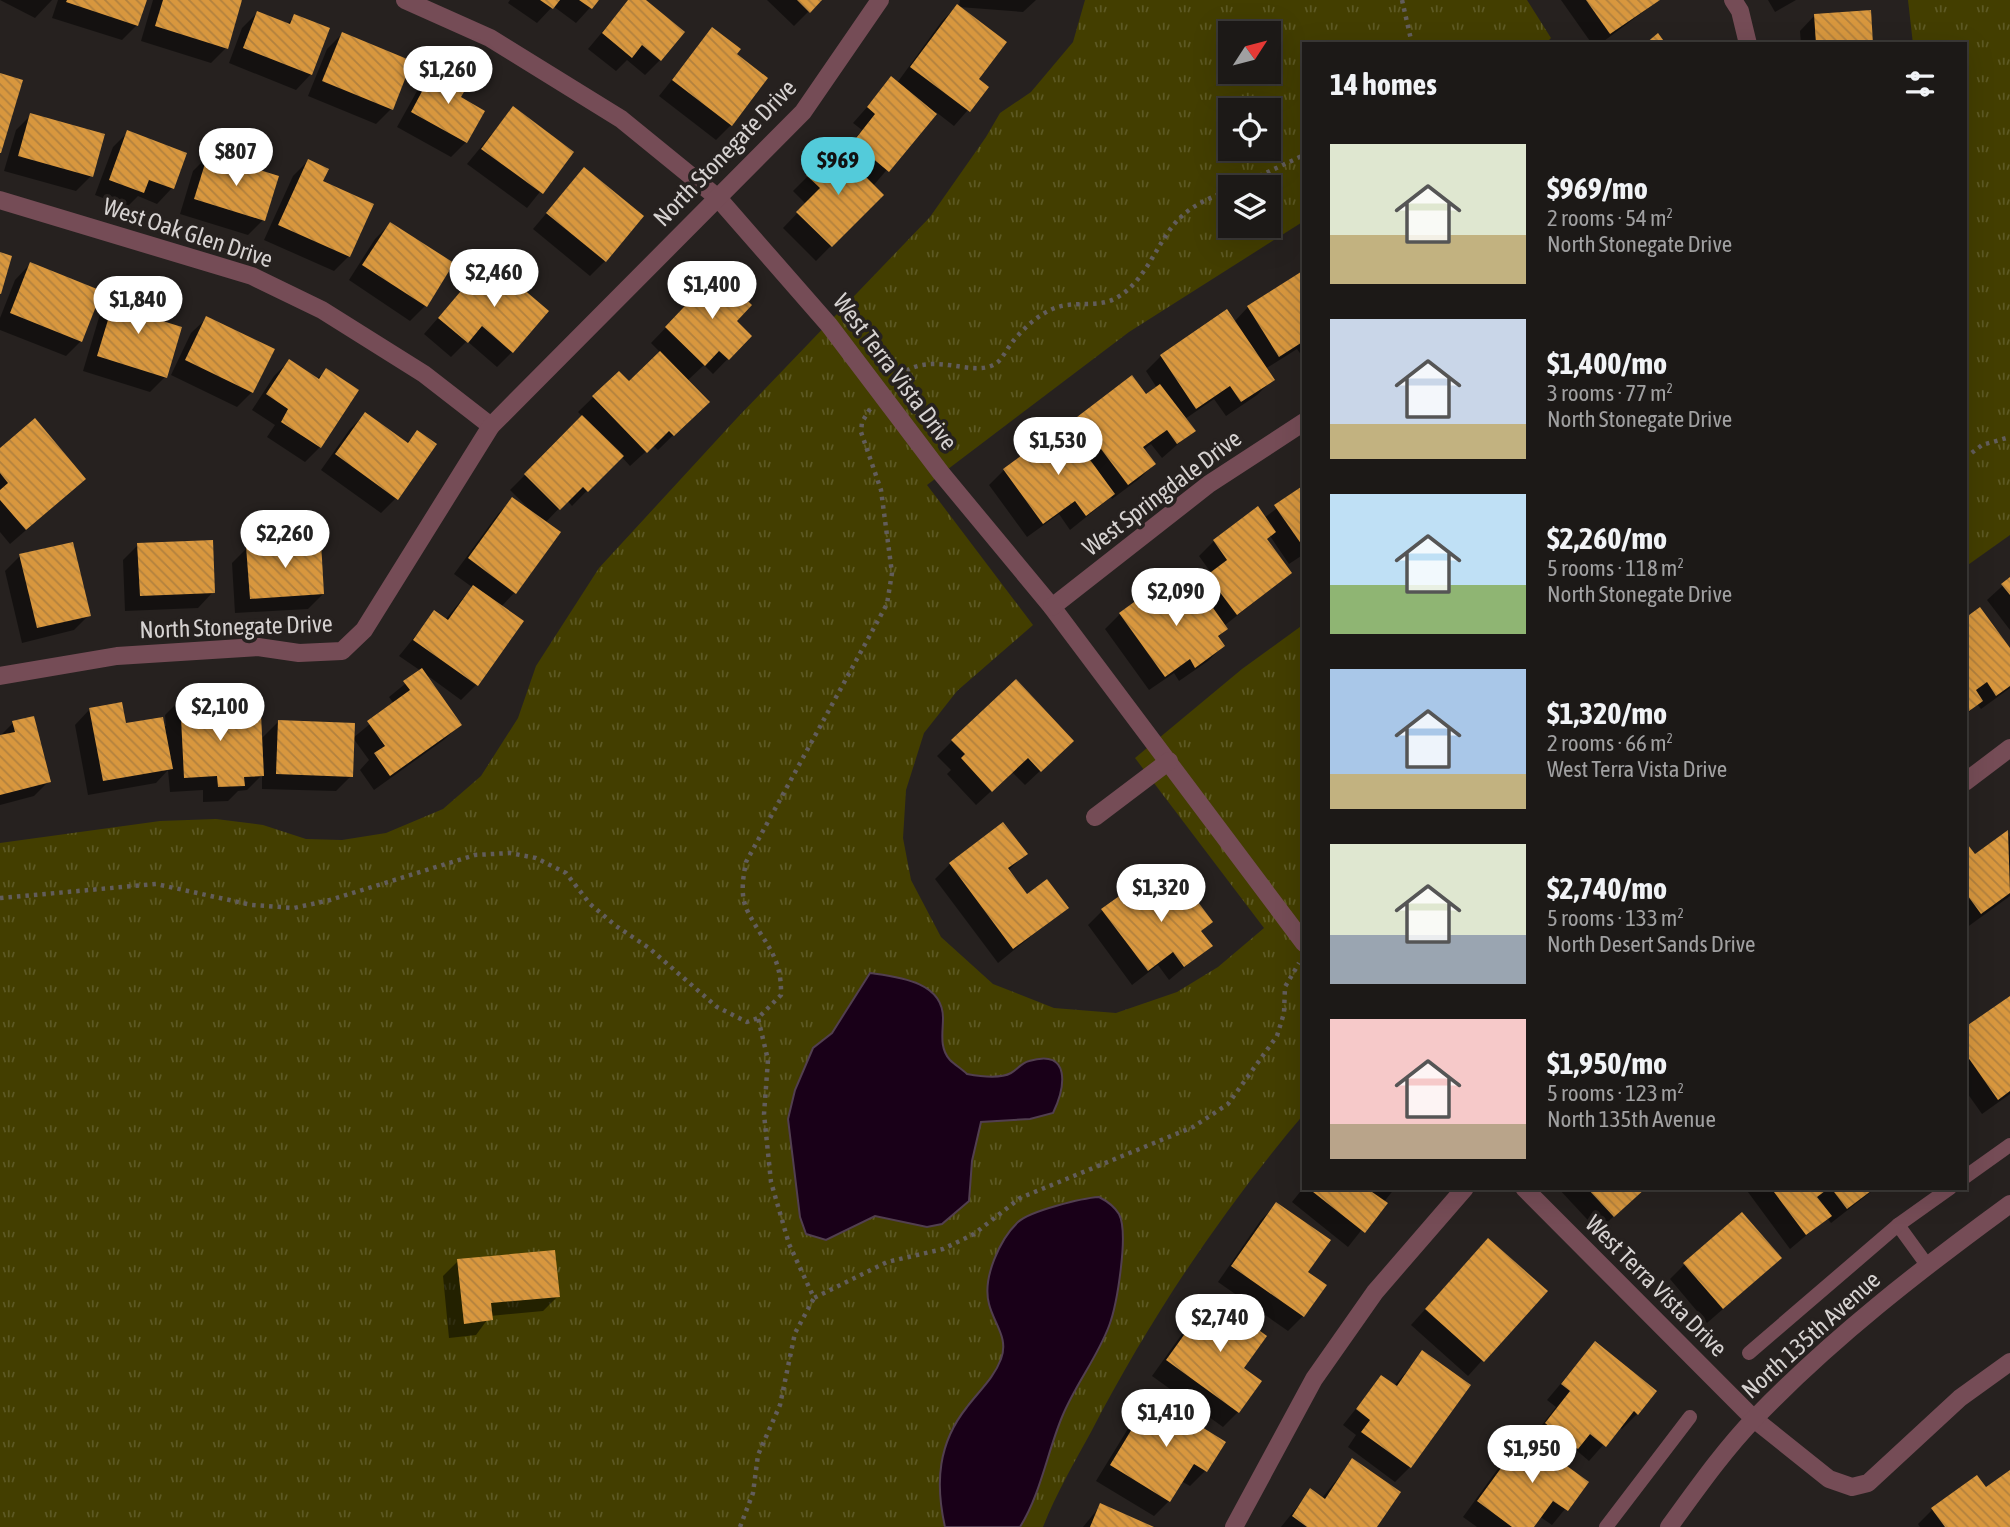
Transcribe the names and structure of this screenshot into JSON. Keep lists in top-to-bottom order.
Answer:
{
  "streets": {
    "street": [
      "North Stonegate Drive",
      "West Oak Glen Drive",
      "West Terra Vista Drive",
      "West Springdale Drive",
      "North 135th Avenue"
    ]
  },
  "crossings": [
    ["North Stonegate Drive", "West Oak Glen Drive"],
    ["North Stonegate Drive", "West Terra Vista Drive"],
    ["West Terra Vista Drive", "West Springdale Drive"],
    ["West Terra Vista Drive", "North 135th Avenue"]
  ],
  "north": "top right",
  "page": {
    "heading": "14 homes",
    "price": [
      "$1,260",
      "$807",
      "$969",
      "$2,460",
      "$1,400",
      "$1,840",
      "$1,530",
      "$2,260",
      "$2,090",
      "$2,100",
      "$1,320",
      "$2,740",
      "$1,410",
      "$1,950"
    ],
    "list": [
      {
        "name": "$969/mo",
        "note": "2 rooms · 54 m² · North Stonegate Drive"
      },
      {
        "name": "$1,400/mo",
        "note": "3 rooms · 77 m² · North Stonegate Drive"
      },
      {
        "name": "$2,260/mo",
        "note": "5 rooms · 118 m² · North Stonegate Drive"
      },
      {
        "name": "$1,320/mo",
        "note": "2 rooms · 66 m² · West Terra Vista Drive"
      },
      {
        "name": "$2,740/mo",
        "note": "5 rooms · 133 m² · North Desert Sands Drive"
      },
      {
        "name": "$1,950/mo",
        "note": "5 rooms · 123 m² · North 135th Avenue"
      }
    ]
  }
}
